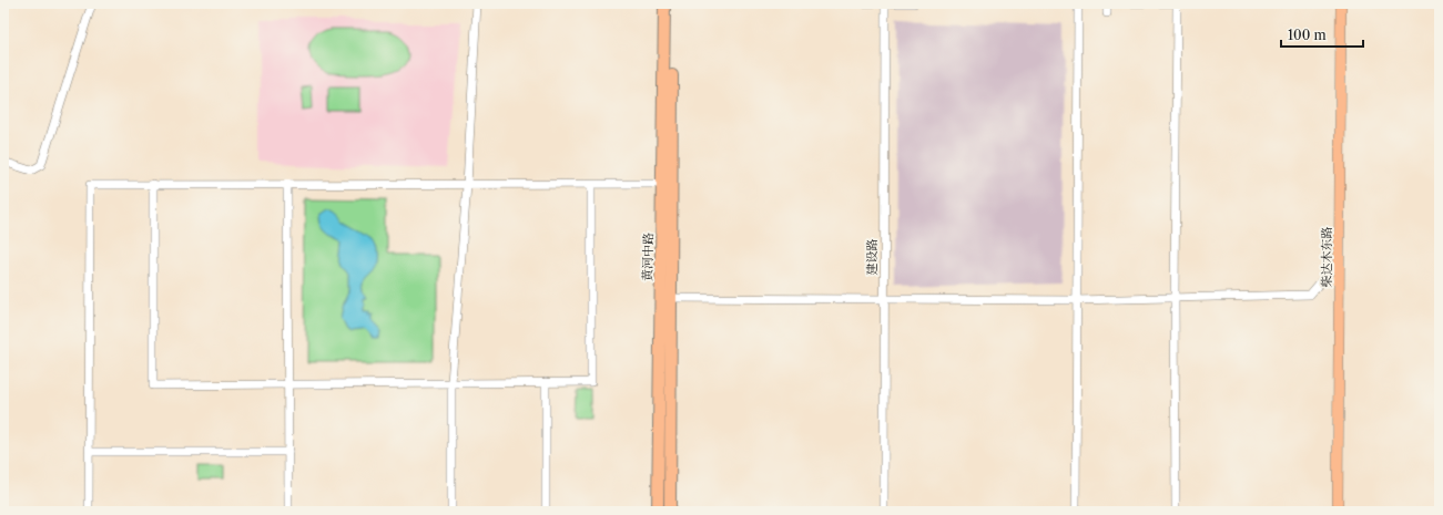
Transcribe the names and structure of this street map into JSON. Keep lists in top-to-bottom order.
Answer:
{
  "streets": {
    "highway": ["黄河中路"],
    "main road": ["柴达木东路"],
    "street": ["建设路"]
  },
  "scale_bar": "100 m"
}
